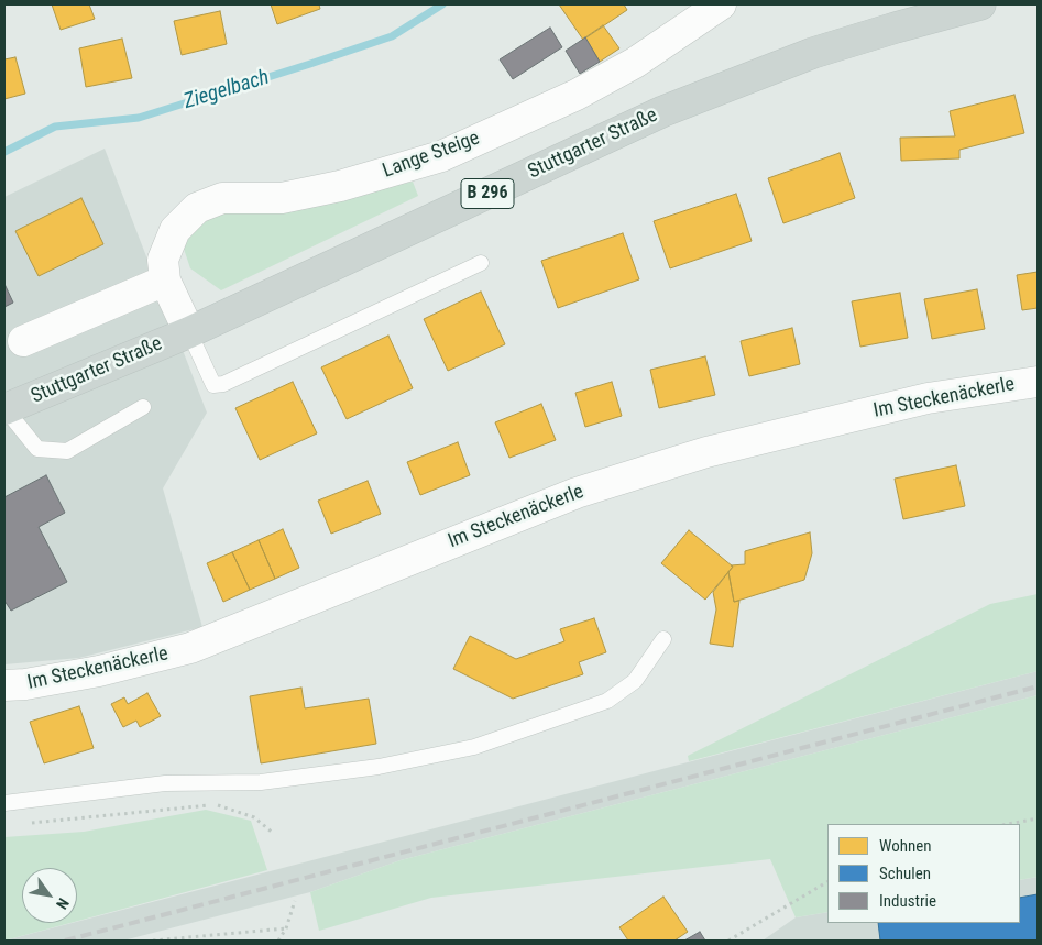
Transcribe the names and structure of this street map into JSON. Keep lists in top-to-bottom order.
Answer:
{
  "streets": {
    "main road": ["Stuttgarter Straße", "B 296"],
    "street": ["Lange Steige", "Im Steckenäckerle"]
  },
  "water": ["Ziegelbach"],
  "legend": ["Wohnen", "Schulen", "Industrie"],
  "north": "bottom right"
}
